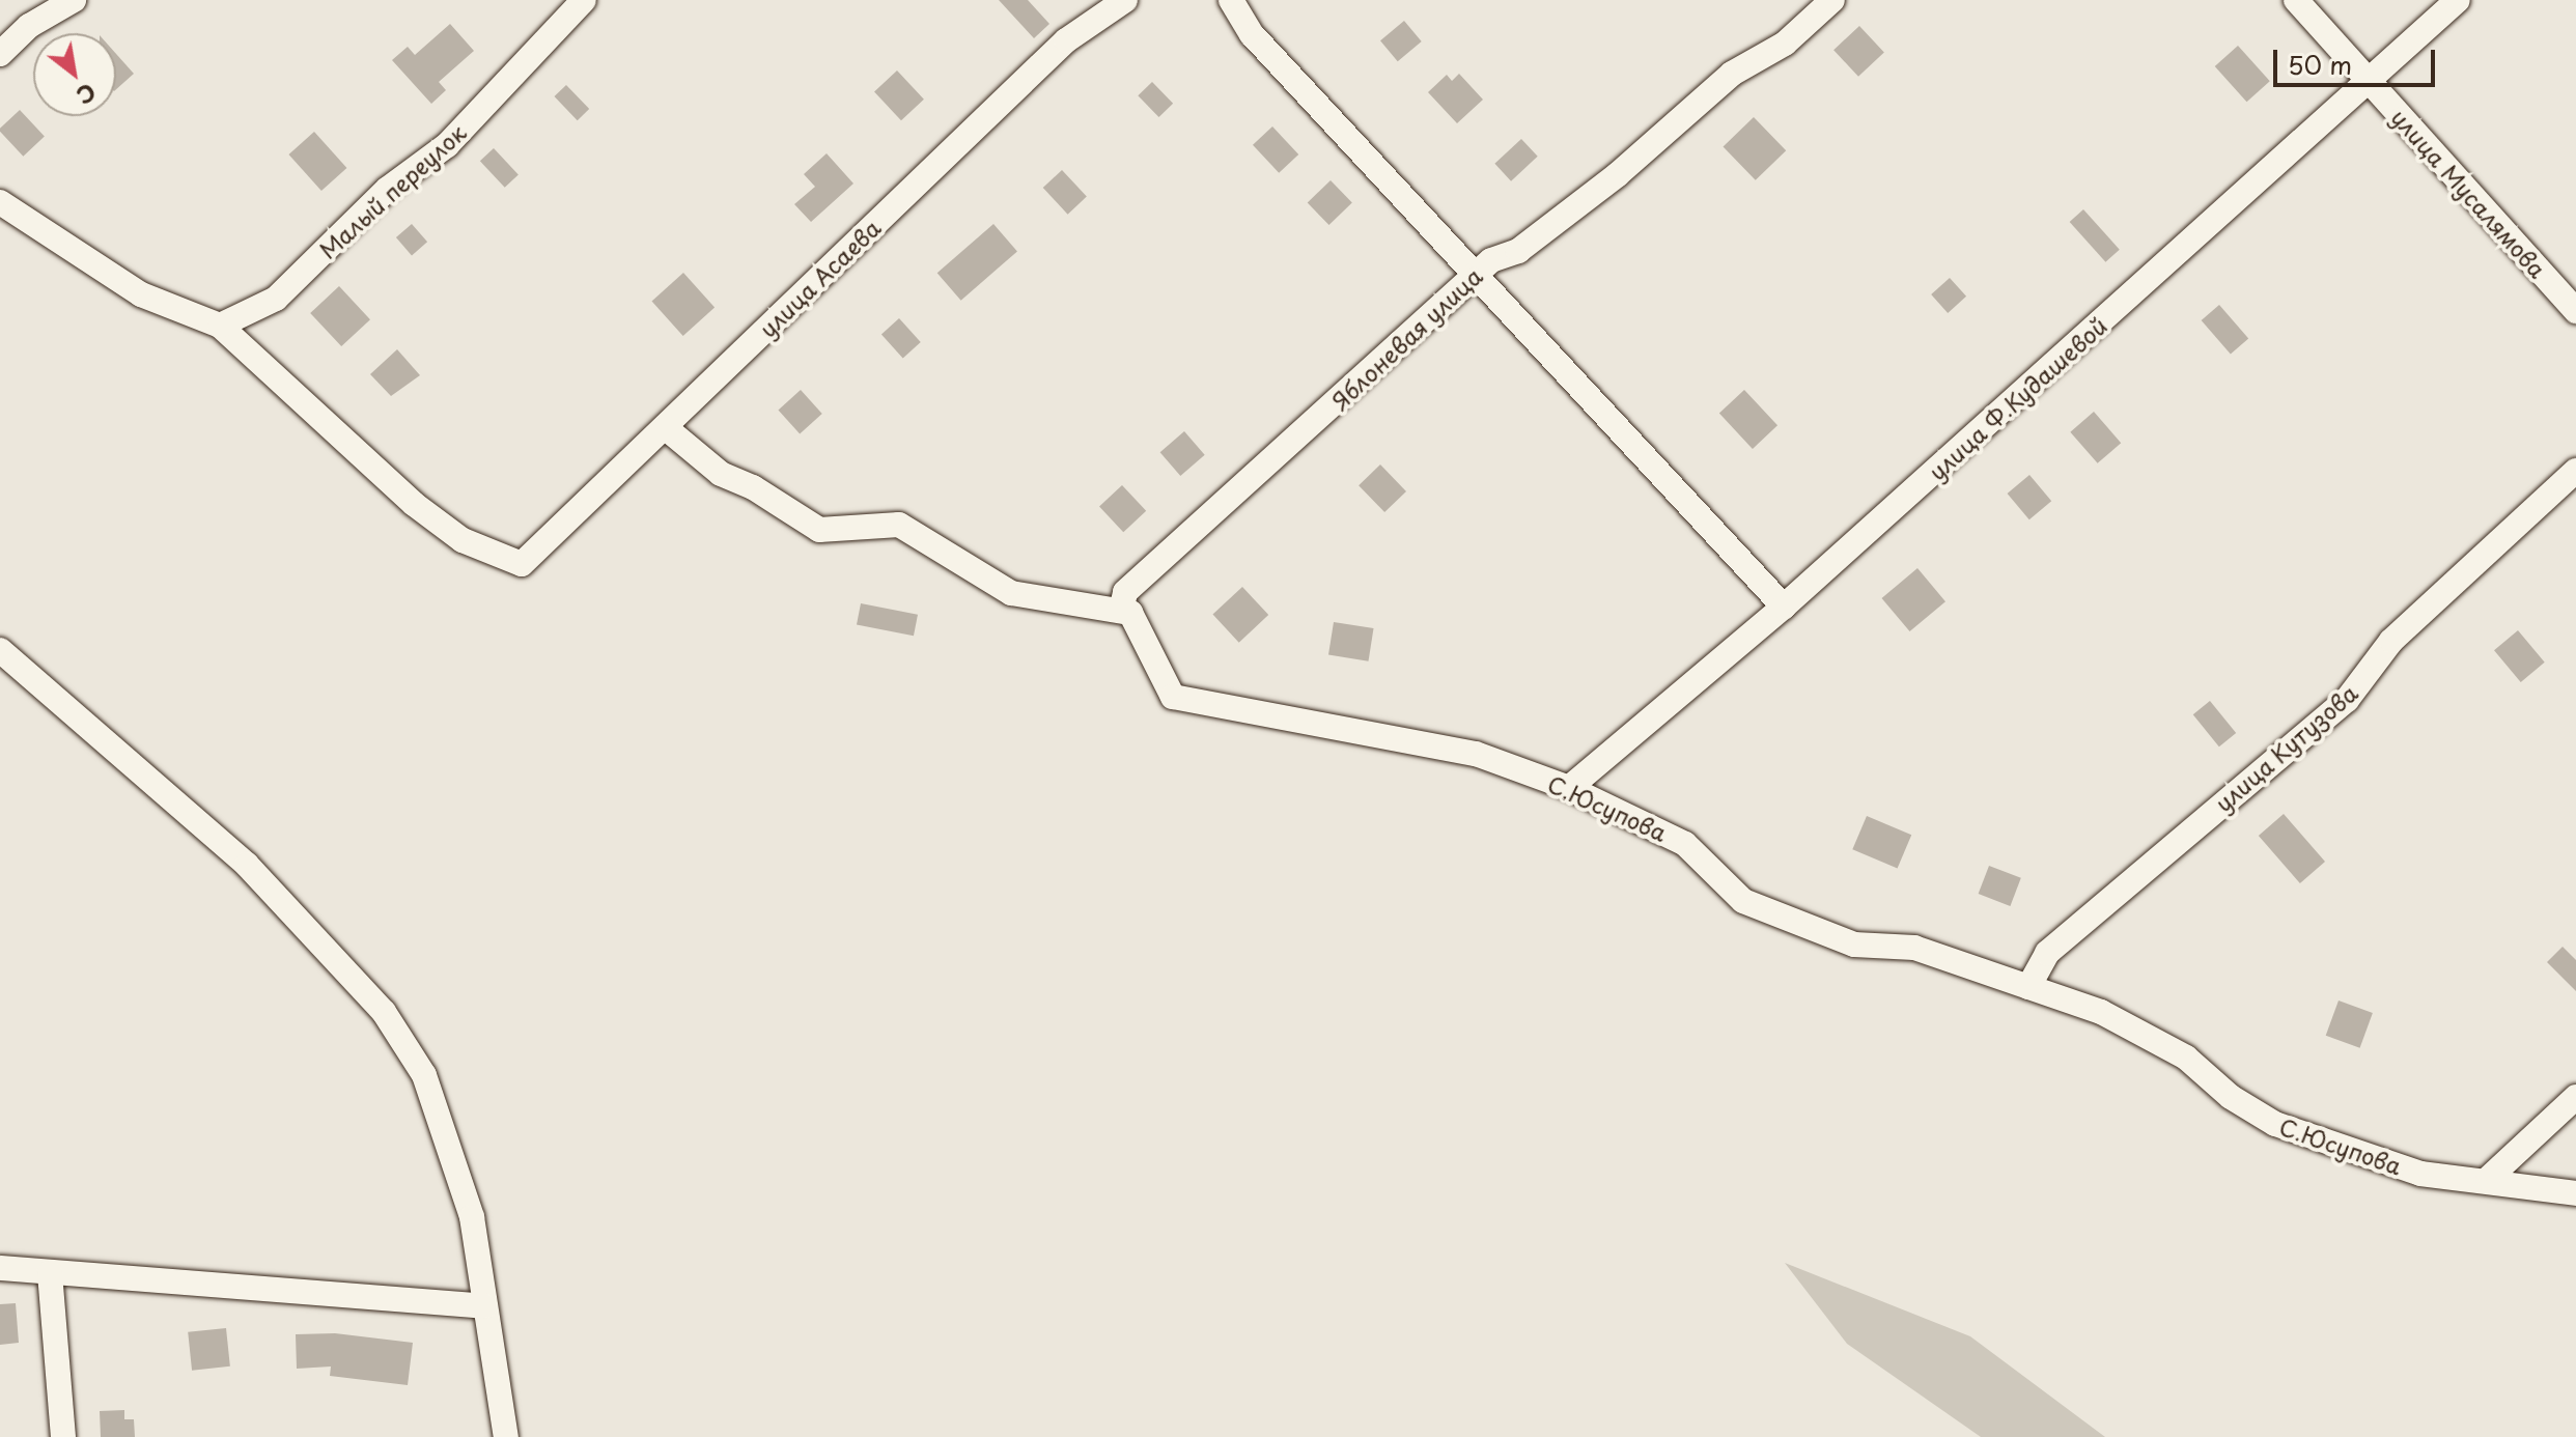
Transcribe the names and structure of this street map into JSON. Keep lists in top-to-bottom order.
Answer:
{
  "streets": {
    "street": [
      "Малый переулок",
      "улица Мусалямова",
      "улица Асаева",
      "Яблоневая улица",
      "улица Ф.Кудашевой",
      "улица Кутузова",
      "С.Юсупова"
    ]
  },
  "crossings": [
    ["Малый переулок", "улица Асаева"],
    ["улица Мусалямова", "улица Ф.Кудашевой"],
    ["Яблоневая улица", "С.Юсупова"],
    ["улица Ф.Кудашевой", "С.Юсупова"],
    ["улица Кутузова", "С.Юсупова"]
  ],
  "scale_bar": "50 m",
  "north": "bottom right"
}
